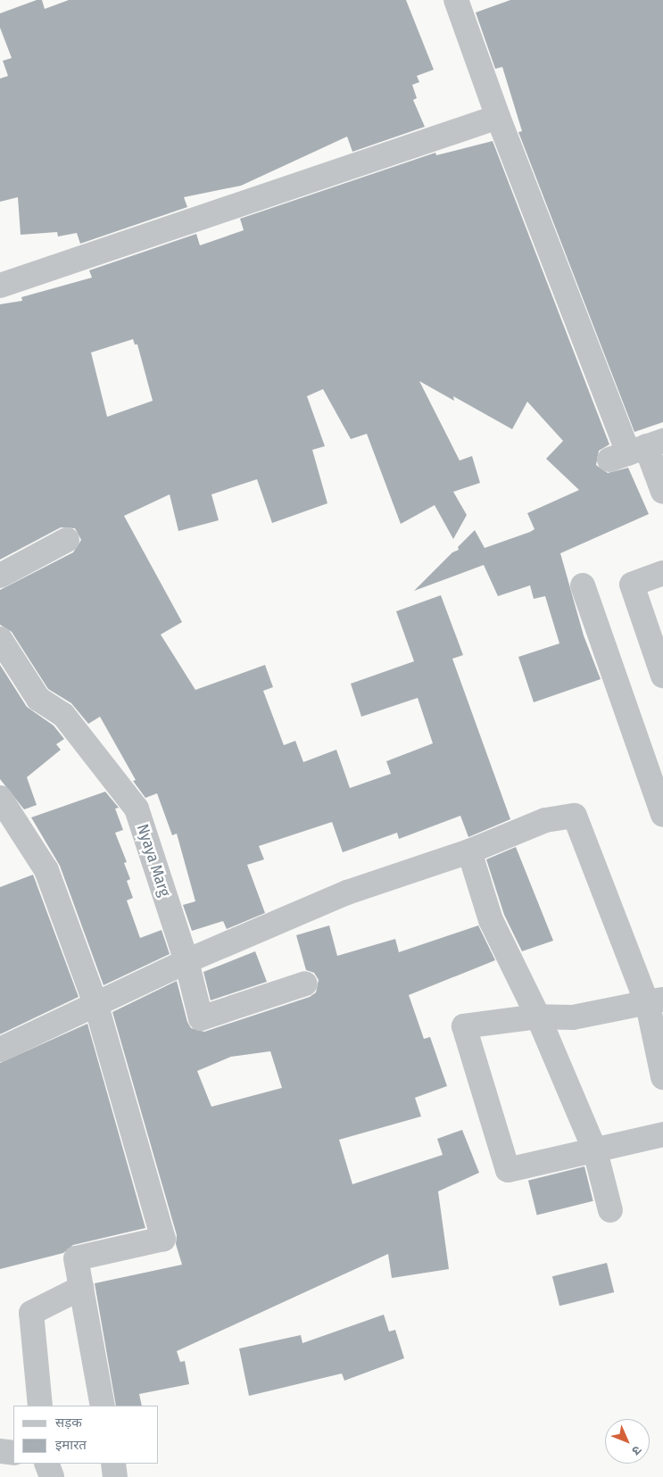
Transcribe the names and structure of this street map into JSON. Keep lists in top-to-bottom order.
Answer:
{
  "streets": {
    "street": ["Nyaya Marg"]
  },
  "legend": ["सड़क", "इमारत"],
  "north": "bottom right"
}
